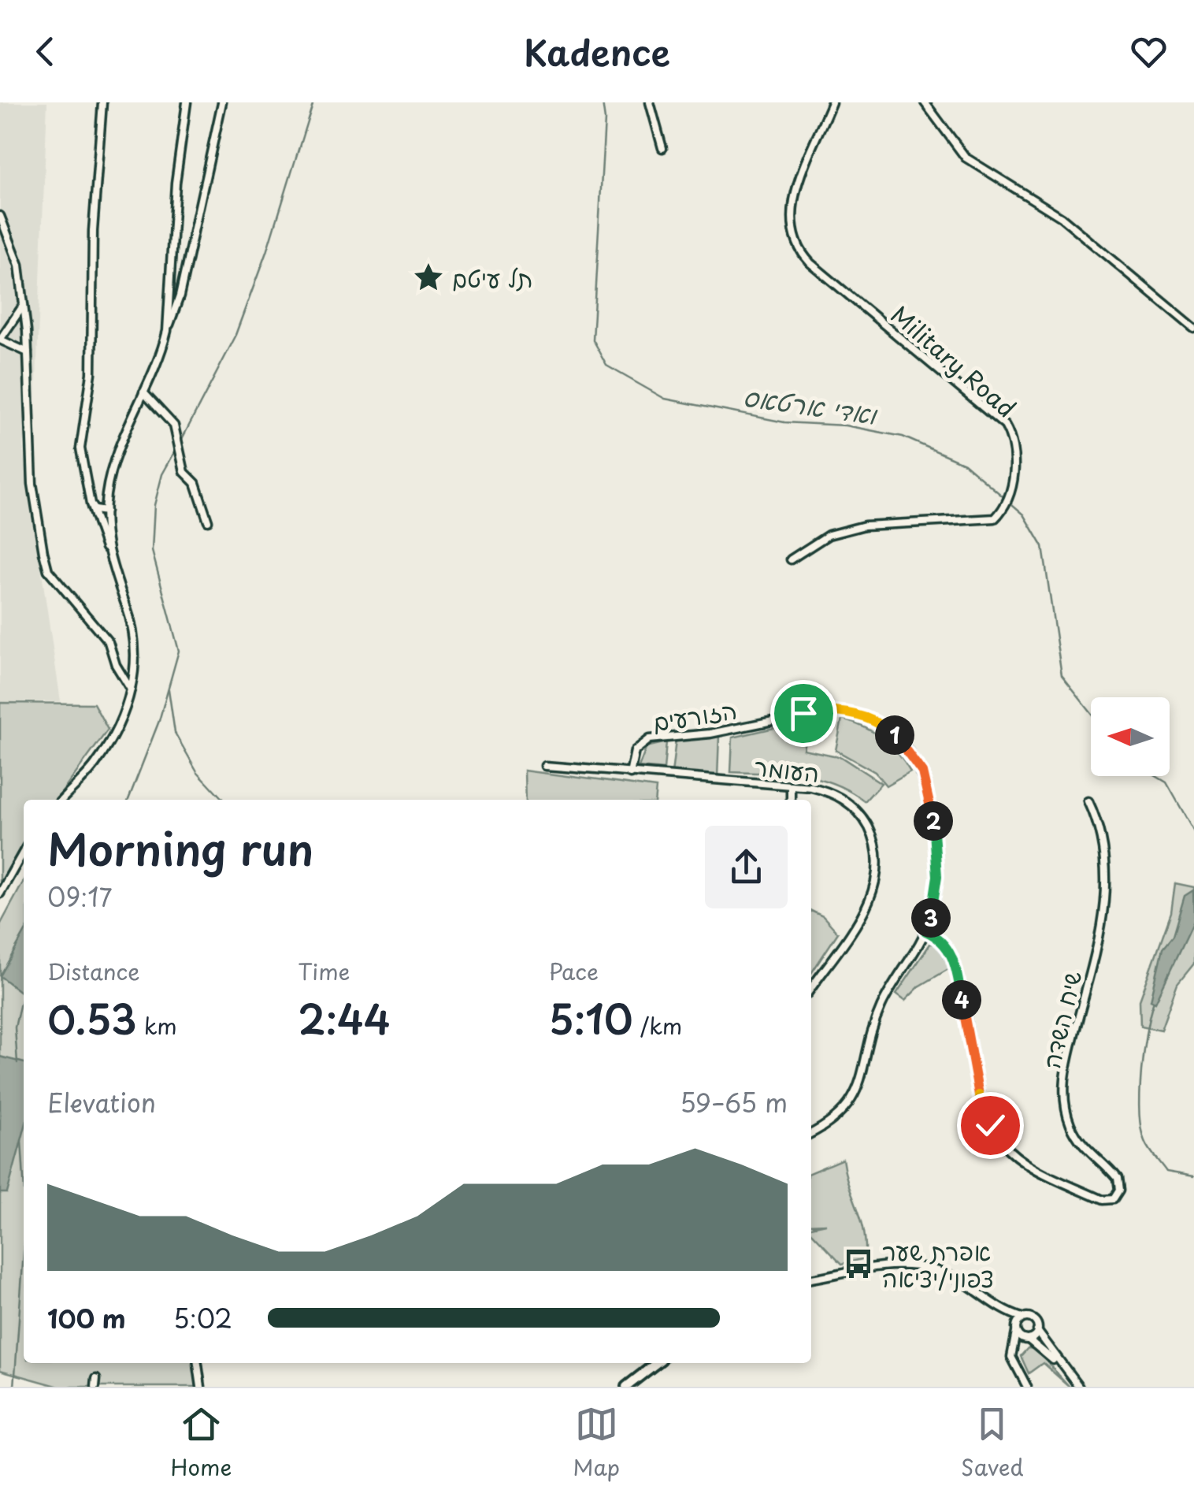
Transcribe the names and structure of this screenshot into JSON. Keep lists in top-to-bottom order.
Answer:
{
  "streets": {
    "street": [
      "Military Road",
      "הזורעים",
      "העומר",
      "שיח השדה"
    ]
  },
  "crossings": [
    ["הזורעים", "העומר"],
    ["הזורעים", "שיח השדה"]
  ],
  "water": ["ואדי ארטאס"],
  "places": {
    "place": ["תל עיטם"],
    "bus stop": ["אפרת שער צפוני/יציאה"]
  },
  "north": "left",
  "page": {
    "header": "Kadence",
    "pins": [
      "1",
      "2",
      "3",
      "4"
    ],
    "heading": ["Morning run", "09:17"],
    "stats": [
      ["Distance", "0.53 km"],
      ["Time", "2:44"],
      ["Pace", "5:10 /km"]
    ],
    "chart": ["Elevation", "59–65 m"],
    "list": [
      {
        "name": "100 m",
        "note": "5:02"
      }
    ],
    "tabs": ["Home", "Map", "Saved"]
  }
}
